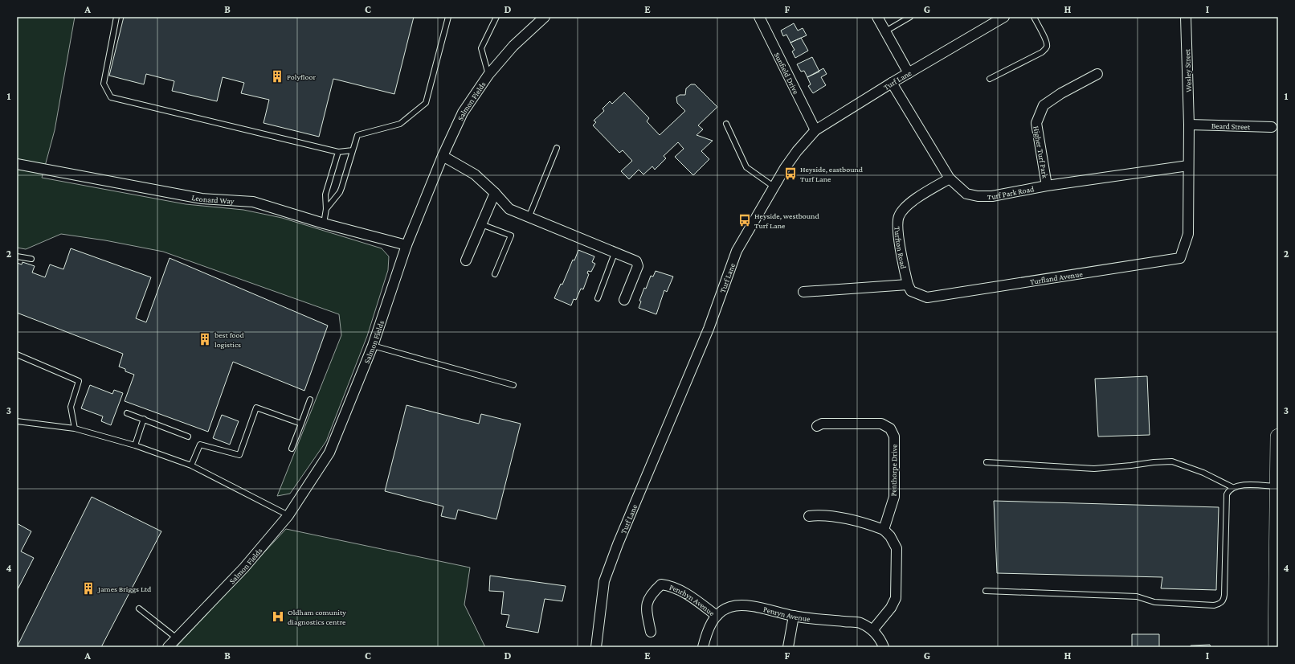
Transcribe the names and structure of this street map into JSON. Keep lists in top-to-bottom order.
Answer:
{
  "streets": {
    "street": [
      "Wesley Street",
      "Sunfield Drive",
      "Turf Lane",
      "Salmon Fields",
      "Beard Street",
      "Higher Turf Park",
      "Turf Park Road",
      "Leonard Way",
      "Turfton Road",
      "Turfland Avenue",
      "Penthorpe Drive",
      "Penrhyn Avenue",
      "Penryn Avenue"
    ]
  },
  "crossings": [
    ["Wesley Street", "Beard Street"],
    ["Wesley Street", "Turfland Avenue"],
    ["Sunfield Drive", "Turf Lane"],
    ["Turf Lane", "Turf Park Road"],
    ["Salmon Fields", "Leonard Way"],
    ["Beard Street", "Turfland Avenue"],
    ["Higher Turf Park", "Turf Park Road"],
    ["Turf Park Road", "Turfton Road"],
    ["Turf Park Road", "Turfland Avenue"],
    ["Turfton Road", "Turfland Avenue"],
    ["Penrhyn Avenue", "Penryn Avenue"]
  ],
  "places": {
    "building": ["Polyfloor", "best food logistics", "James Briggs Ltd"],
    "bus stop": ["Heyside, eastbound Turf Lane", "Heyside, westbound Turf Lane"],
    "hospital": ["Oldham comunity diagnostics centre"]
  },
  "grid": {
    "columns": [
      "A",
      "B",
      "C",
      "D",
      "E",
      "F",
      "G",
      "H",
      "I"
    ],
    "rows": [
      "1",
      "2",
      "3",
      "4"
    ]
  }
}
